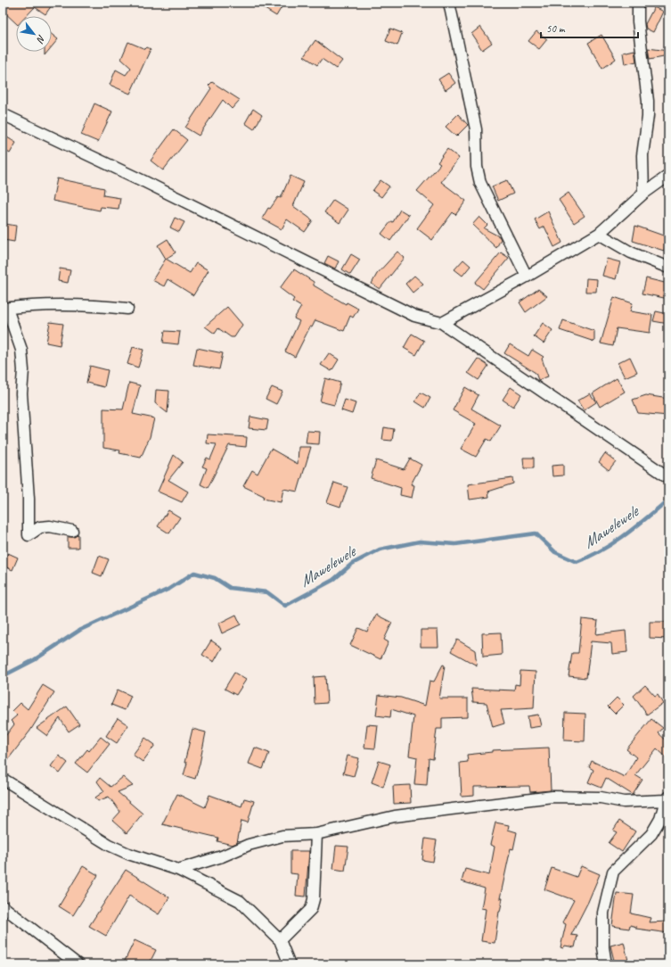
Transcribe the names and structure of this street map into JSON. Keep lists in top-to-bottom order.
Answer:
{
  "water": ["Mawelewele"],
  "scale_bar": "50 m",
  "north": "bottom right"
}
